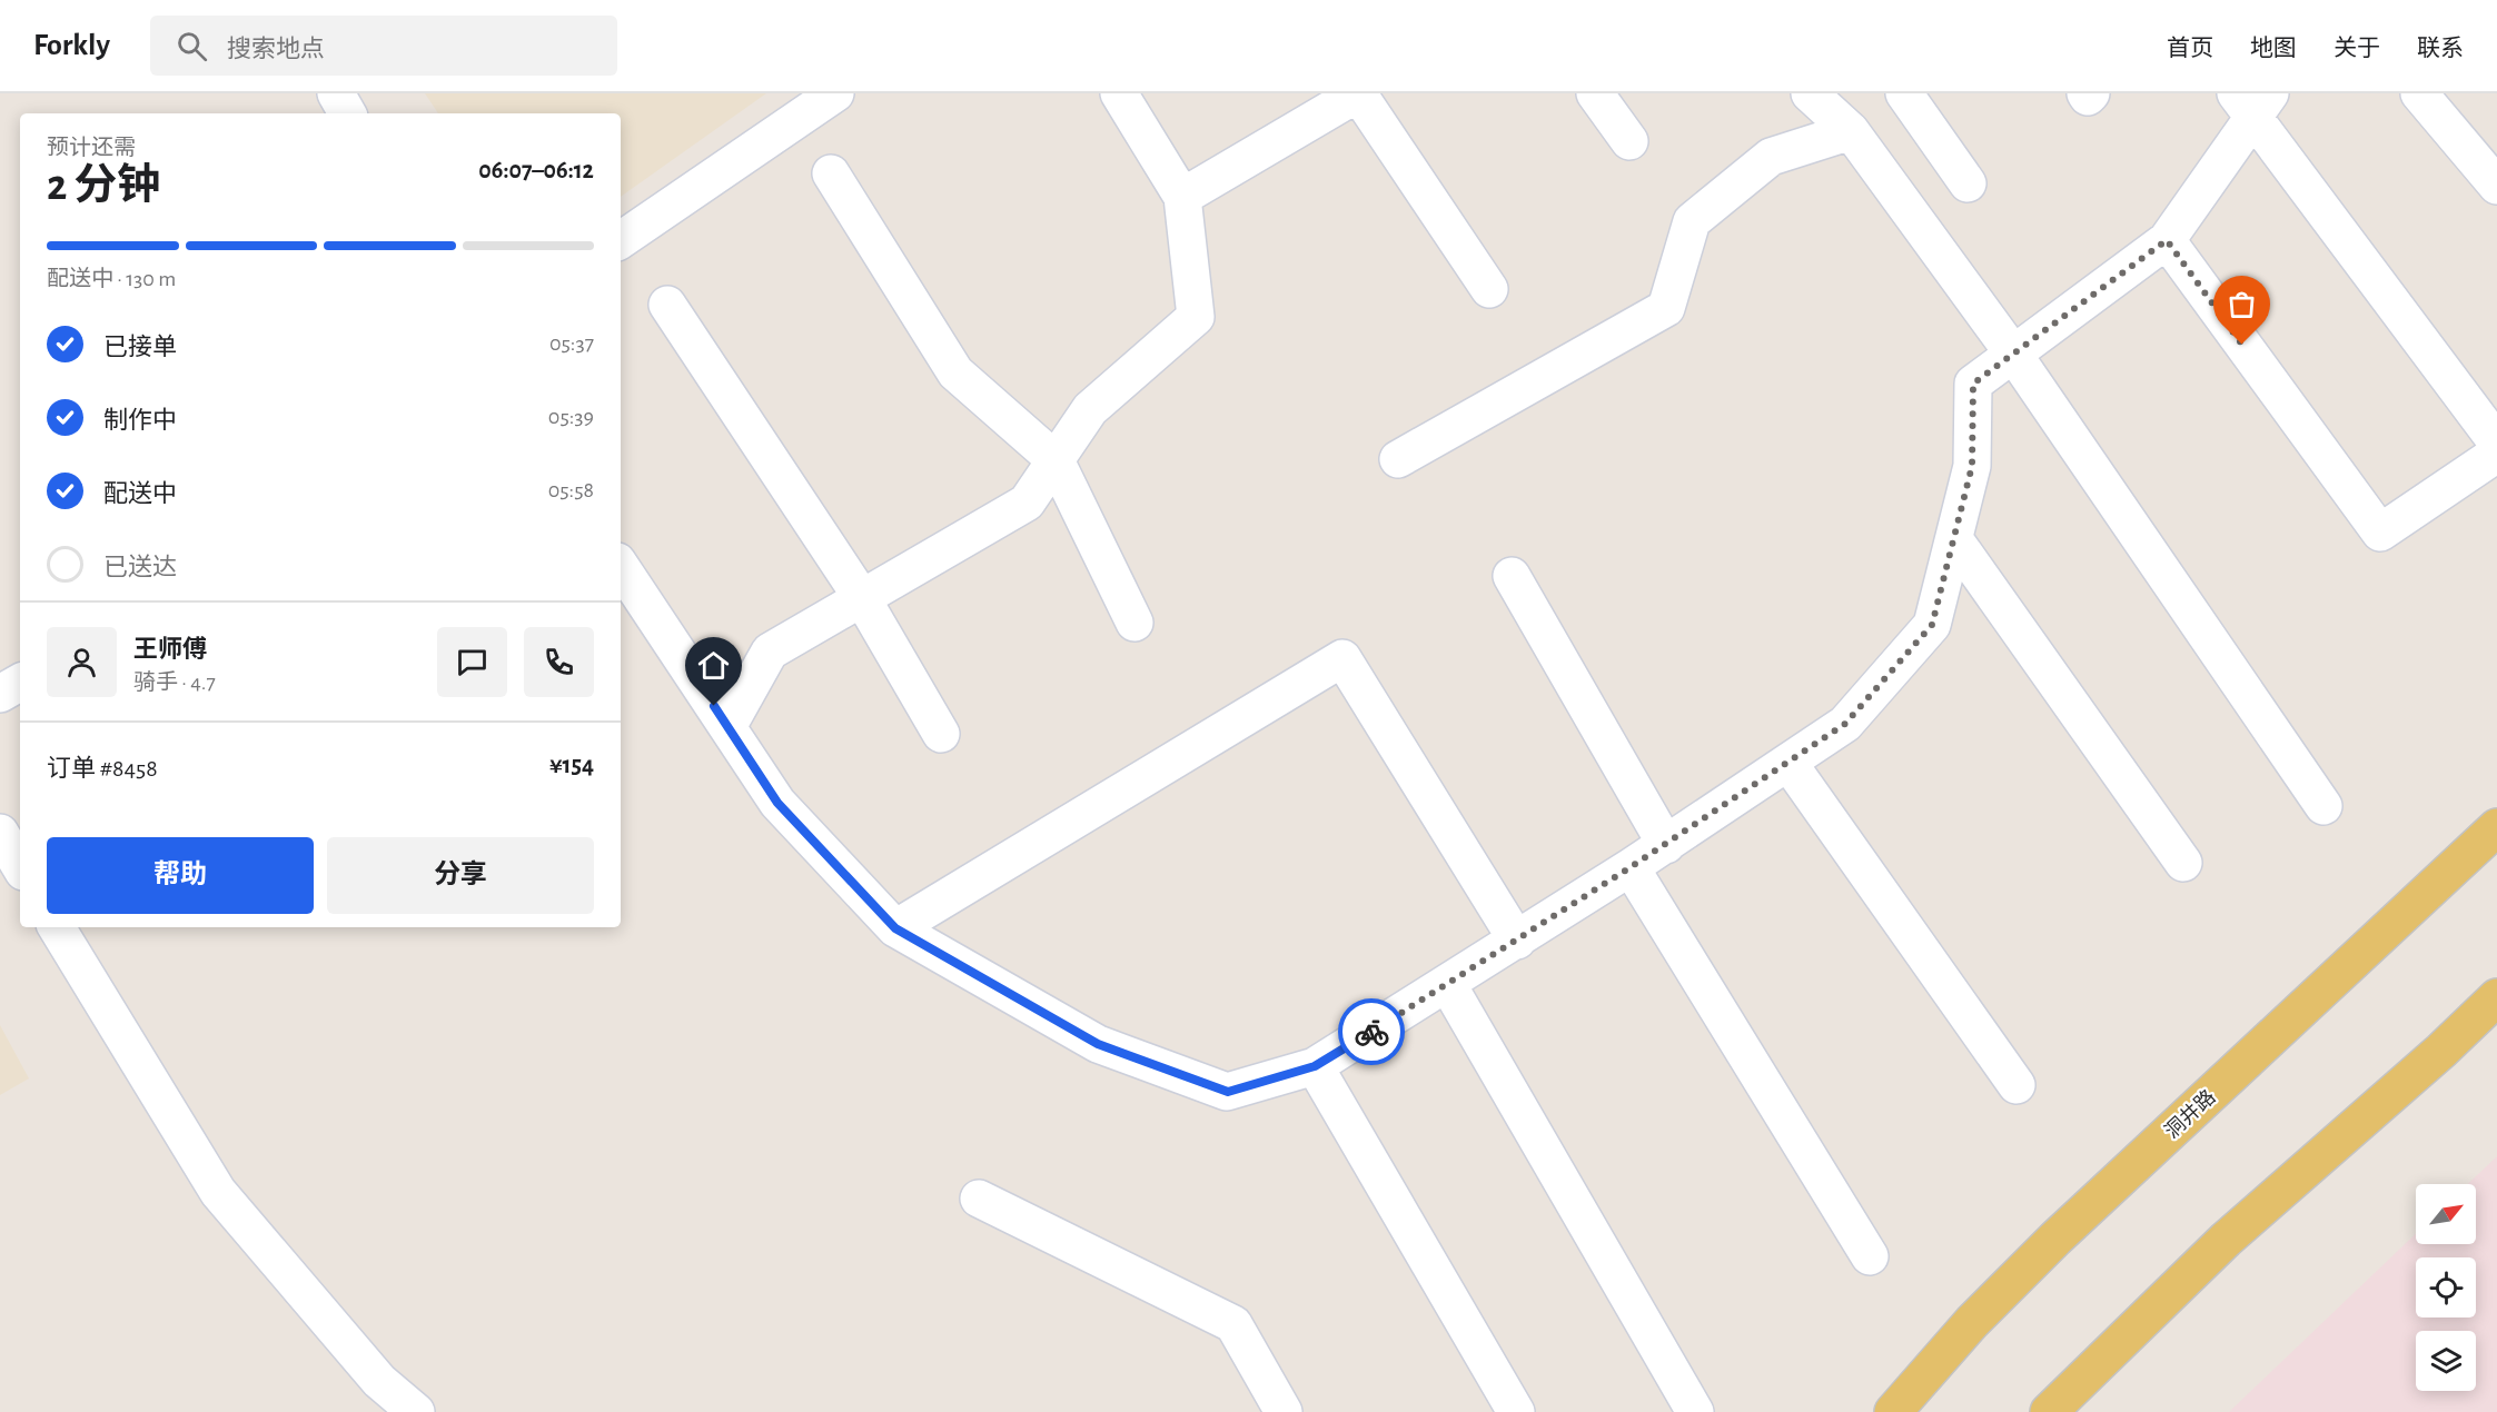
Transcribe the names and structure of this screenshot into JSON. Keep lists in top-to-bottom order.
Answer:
{
  "streets": {
    "main road": ["洞井路"]
  },
  "north": "top right",
  "page": {
    "header": "Forkly",
    "search": "搜索地点",
    "nav": [
      "首页",
      "地图",
      "关于",
      "联系"
    ],
    "heading": ["2 分钟", "预计还需", "06:07–06:12"],
    "panel": [
      "王师傅",
      "骑手 · 4.7",
      "订单 #8458",
      "¥154"
    ],
    "bar": "配送中 · 130 m",
    "list": [
      ["已接单", "05:37"],
      ["制作中", "05:39"],
      ["配送中", "05:58"],
      "已送达"
    ],
    "buttons": ["帮助", "分享"]
  }
}
